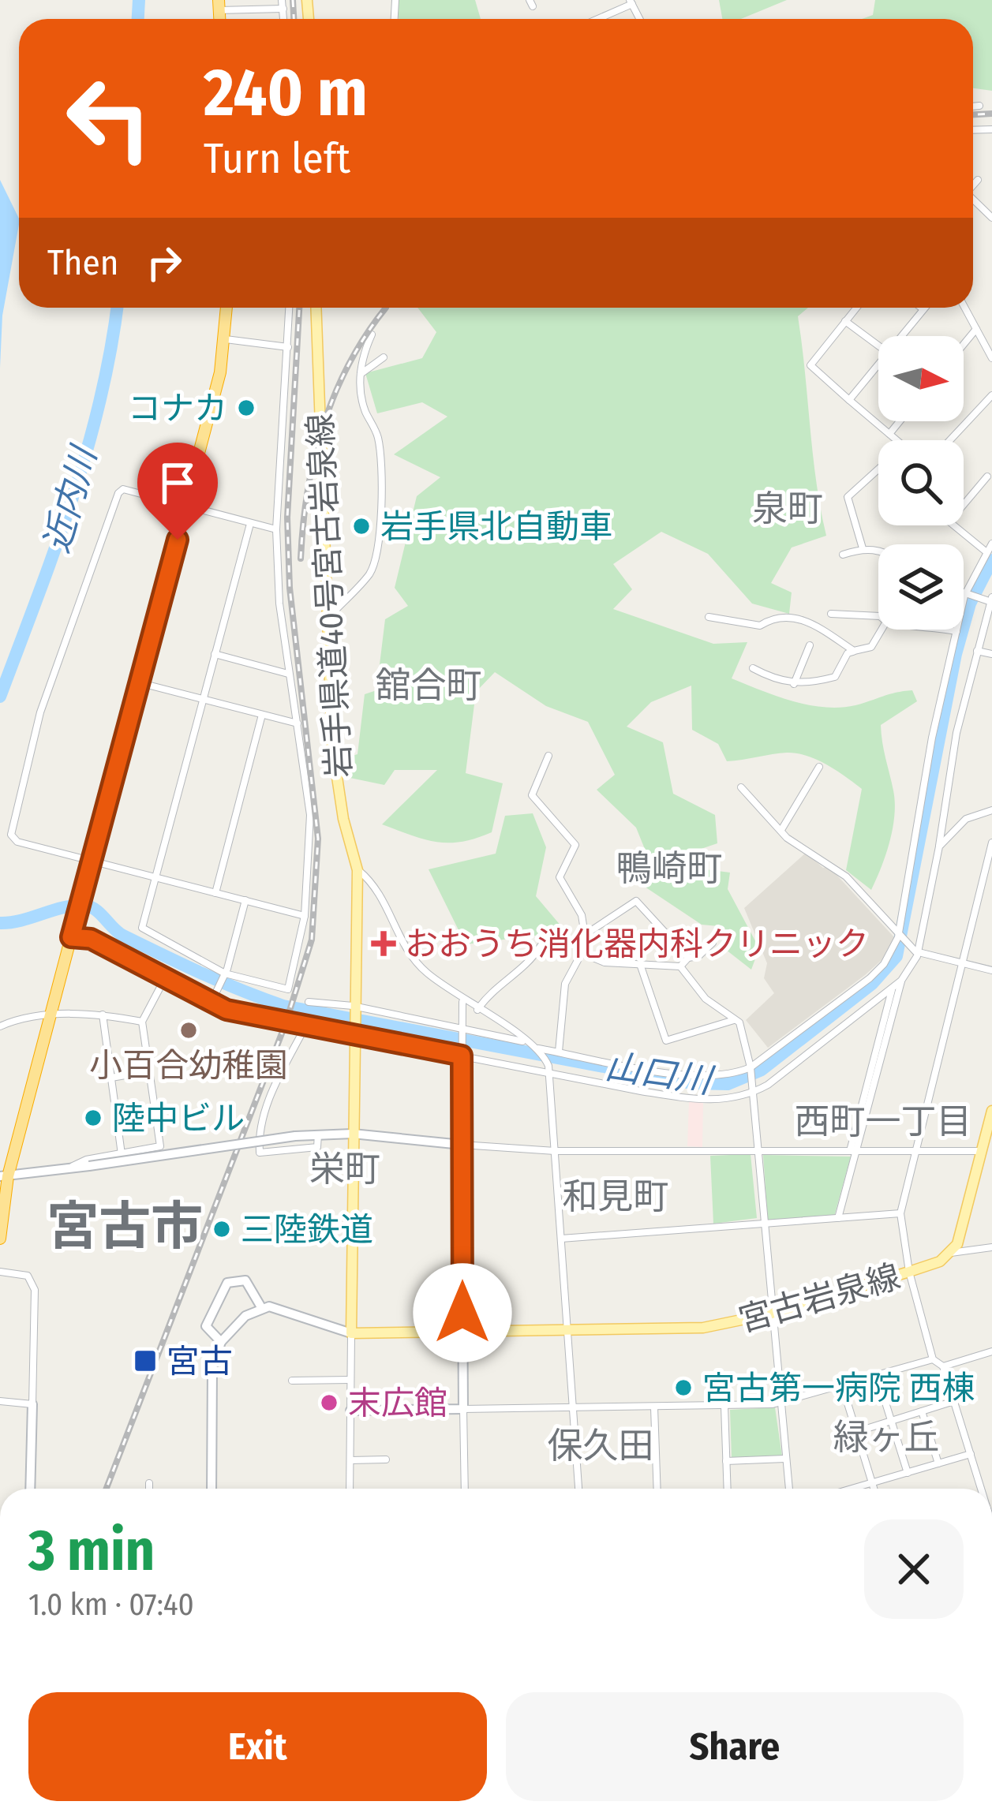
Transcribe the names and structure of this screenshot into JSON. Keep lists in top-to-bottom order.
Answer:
{
  "streets": {
    "main road": ["岩手県道40号宮古岩泉線", "宮古岩泉線"]
  },
  "districts": [
    "泉町",
    "舘合町",
    "鴨崎町",
    "西町一丁目",
    "栄町",
    "和見町",
    "宮古市",
    "緑ヶ丘",
    "保久田"
  ],
  "water": ["近内川", "山口川"],
  "places": {
    "other": [
      "コナカ",
      "岩手県北自動車",
      "小百合幼稚園",
      "陸中ビル",
      "三陸鉄道",
      "宮古第一病院 西棟",
      "末広館"
    ],
    "health": ["おおうち消化器内科クリニック"],
    "transit": ["宮古"]
  },
  "north": "right",
  "page": {
    "turn": ["240 m", "Turn left"],
    "then": "Then",
    "heading": ["3 min", "1.0 km · 07:40"],
    "buttons": ["Exit", "Share"]
  }
}
